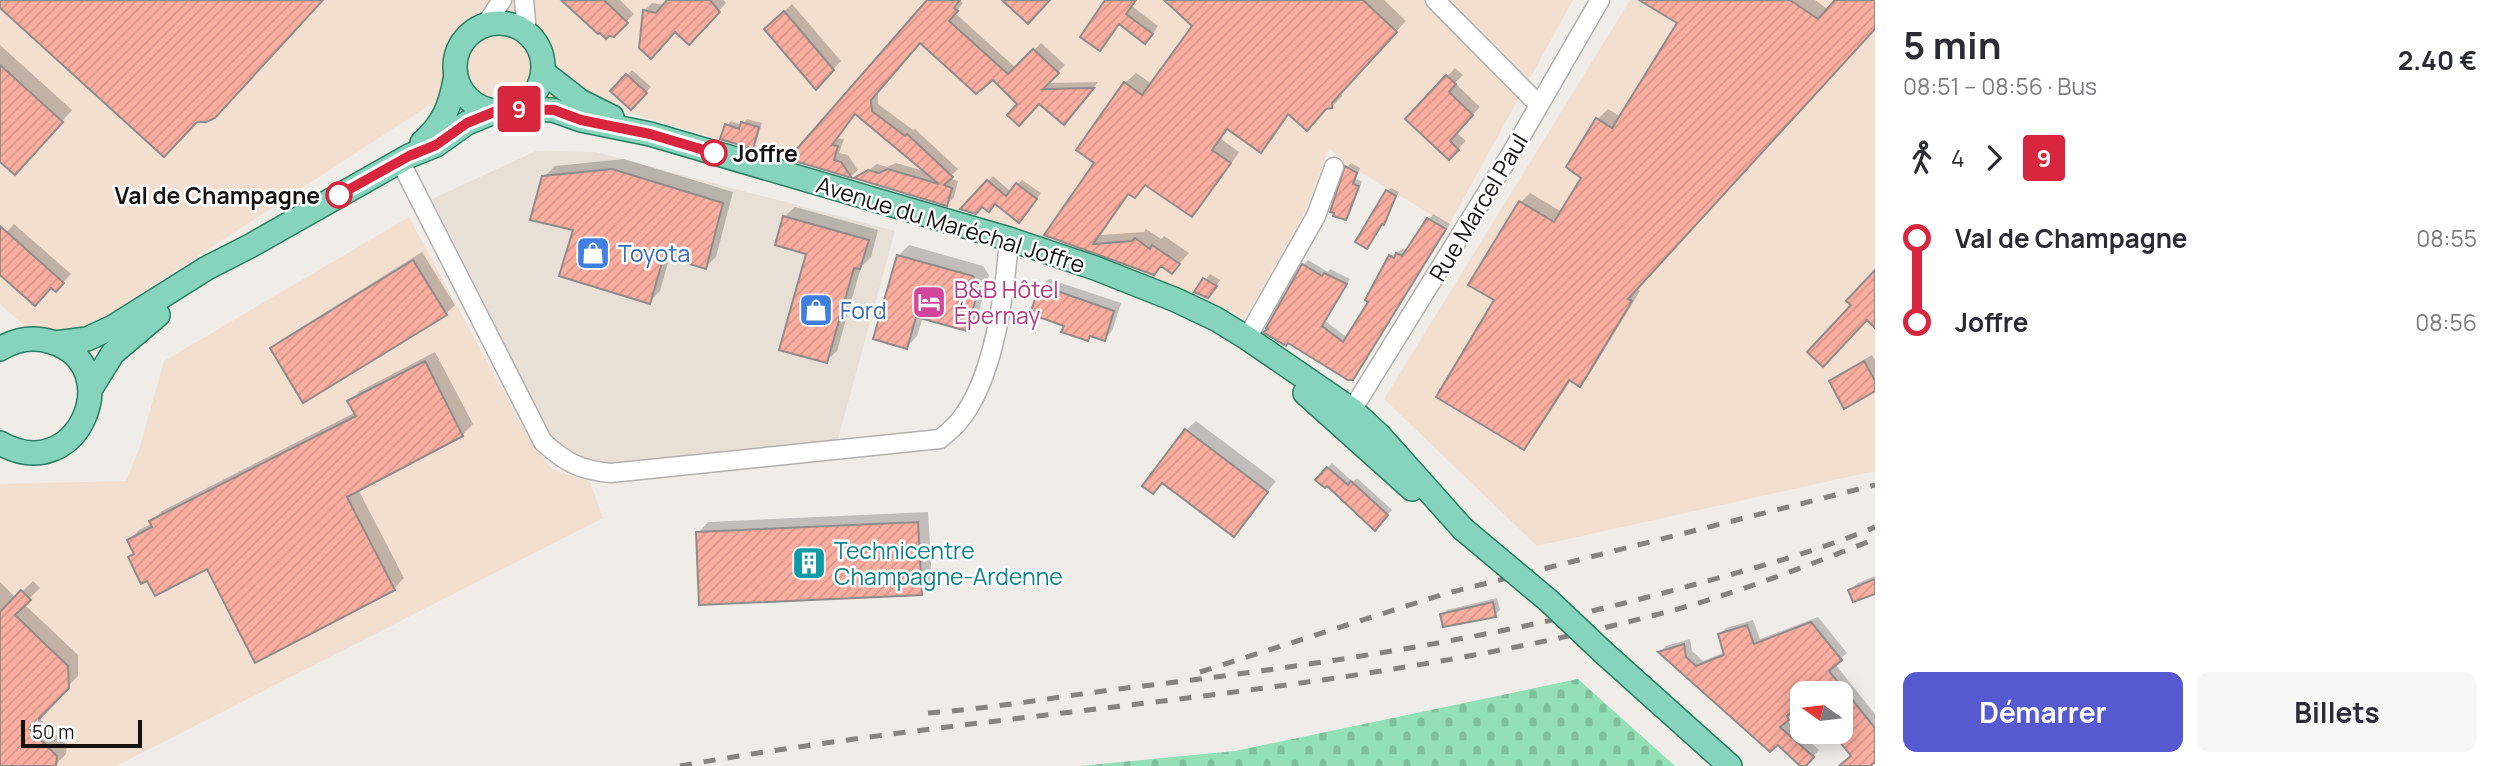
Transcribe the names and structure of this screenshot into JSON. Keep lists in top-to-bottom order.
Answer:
{
  "streets": {
    "main road": ["Avenue du Maréchal Joffre"],
    "street": ["Rue Marcel Paul"]
  },
  "crossings": [
    ["Rue Marcel Paul", "Avenue du Maréchal Joffre"]
  ],
  "places": {
    "other": ["Joffre", "Val de Champagne"],
    "shop": ["Toyota", "Ford"],
    "hotel": ["B&B Hôtel Épernay"],
    "building": ["Technicentre Champagne-Ardenne"]
  },
  "lines": ["bus line 9"],
  "scale_bar": "50 m",
  "north": "left",
  "page": {
    "on_map": "9",
    "heading": ["5 min", "08:51 – 08:56 · Bus", "2.40 €"],
    "legs": ["4", "9"],
    "list": [
      {
        "name": "Val de Champagne",
        "value": "08:55"
      },
      {
        "name": "Joffre",
        "value": "08:56"
      }
    ],
    "buttons": ["Démarrer", "Billets"],
    "scale": "50 m"
  }
}
